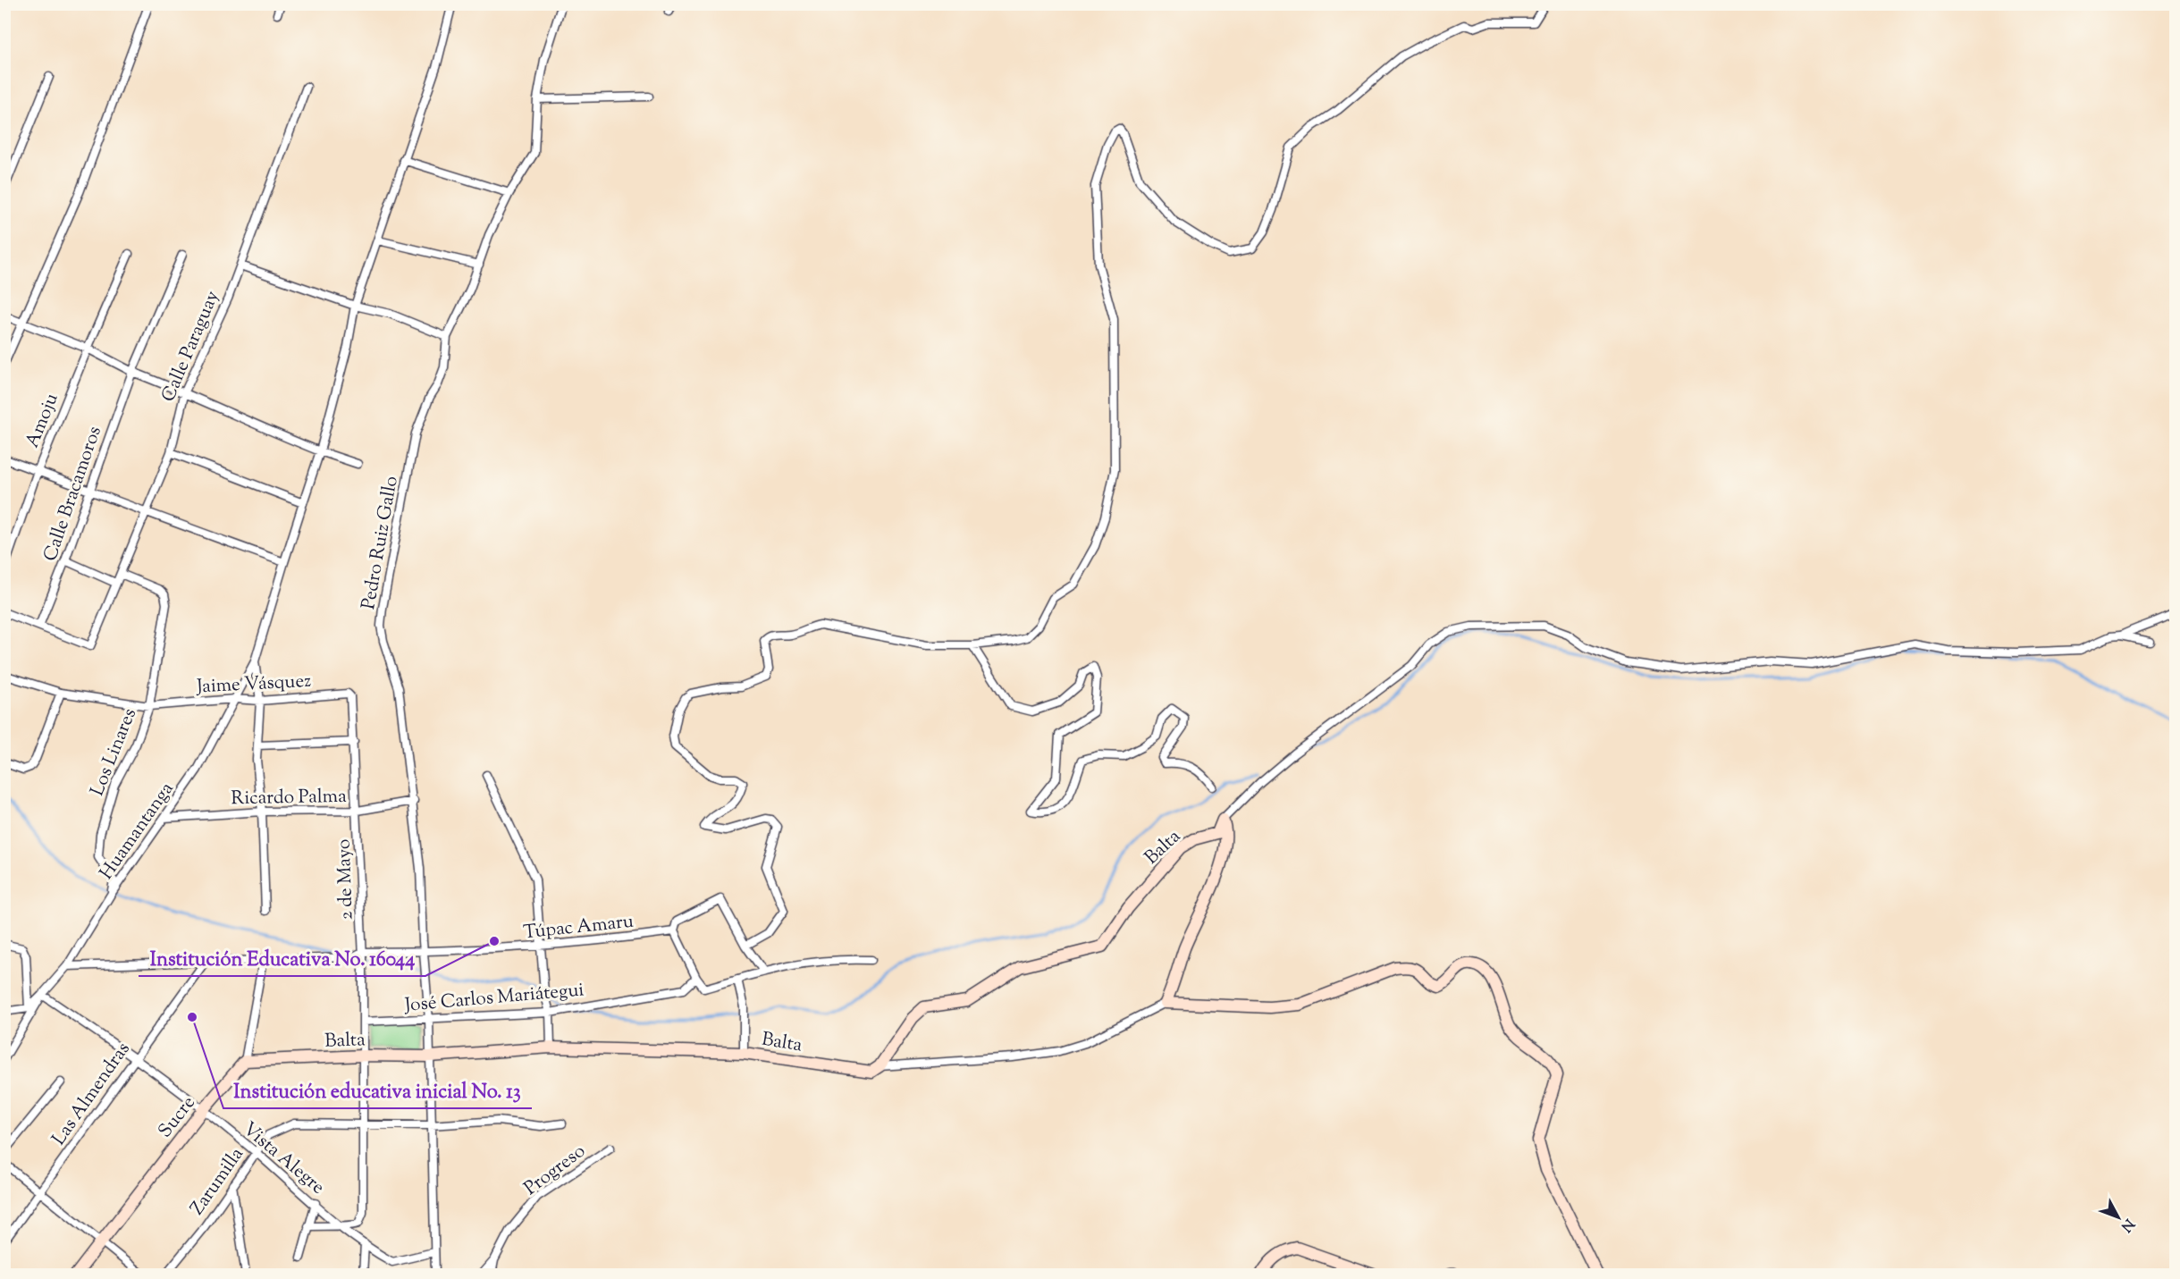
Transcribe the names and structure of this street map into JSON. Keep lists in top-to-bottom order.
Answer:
{
  "streets": {
    "street": [
      "Calle Paraguay",
      "Amoju",
      "Calle Bracamoros",
      "Pedro Ruiz Gallo",
      "Jaime Vásquez",
      "Los Linares",
      "Ricardo Palma",
      "Huamantanga",
      "Balta",
      "2 de Mayo",
      "Túpac Amaru",
      "José Carlos Mariátegui",
      "Las Almendras",
      "Sucre",
      "Vista Alegre",
      "Progreso",
      "Zarumilla"
    ]
  },
  "crossings": [
    ["Calle Paraguay", "Calle Bracamoros"],
    ["Calle Paraguay", "Los Linares"],
    ["Pedro Ruiz Gallo", "Ricardo Palma"],
    ["Pedro Ruiz Gallo", "Balta"],
    ["Pedro Ruiz Gallo", "Túpac Amaru"],
    ["Pedro Ruiz Gallo", "José Carlos Mariátegui"],
    ["Pedro Ruiz Gallo", "Vista Alegre"],
    ["Pedro Ruiz Gallo", "Zarumilla"],
    ["Jaime Vásquez", "Los Linares"],
    ["Jaime Vásquez", "Huamantanga"],
    ["Jaime Vásquez", "2 de Mayo"],
    ["Los Linares", "Huamantanga"],
    ["Ricardo Palma", "Huamantanga"],
    ["Ricardo Palma", "2 de Mayo"],
    ["Huamantanga", "Túpac Amaru"],
    ["Huamantanga", "Vista Alegre"],
    ["Balta", "2 de Mayo"],
    ["Balta", "Sucre"],
    ["2 de Mayo", "Túpac Amaru"],
    ["2 de Mayo", "José Carlos Mariátegui"],
    ["2 de Mayo", "Vista Alegre"],
    ["2 de Mayo", "Zarumilla"],
    ["Túpac Amaru", "Las Almendras"],
    ["Las Almendras", "Vista Alegre"],
    ["Sucre", "Vista Alegre"],
    ["Vista Alegre", "Zarumilla"]
  ],
  "places": ["Institución Educativa No. 16044", "Institución educativa inicial No. 13"],
  "north": "bottom right"
}
